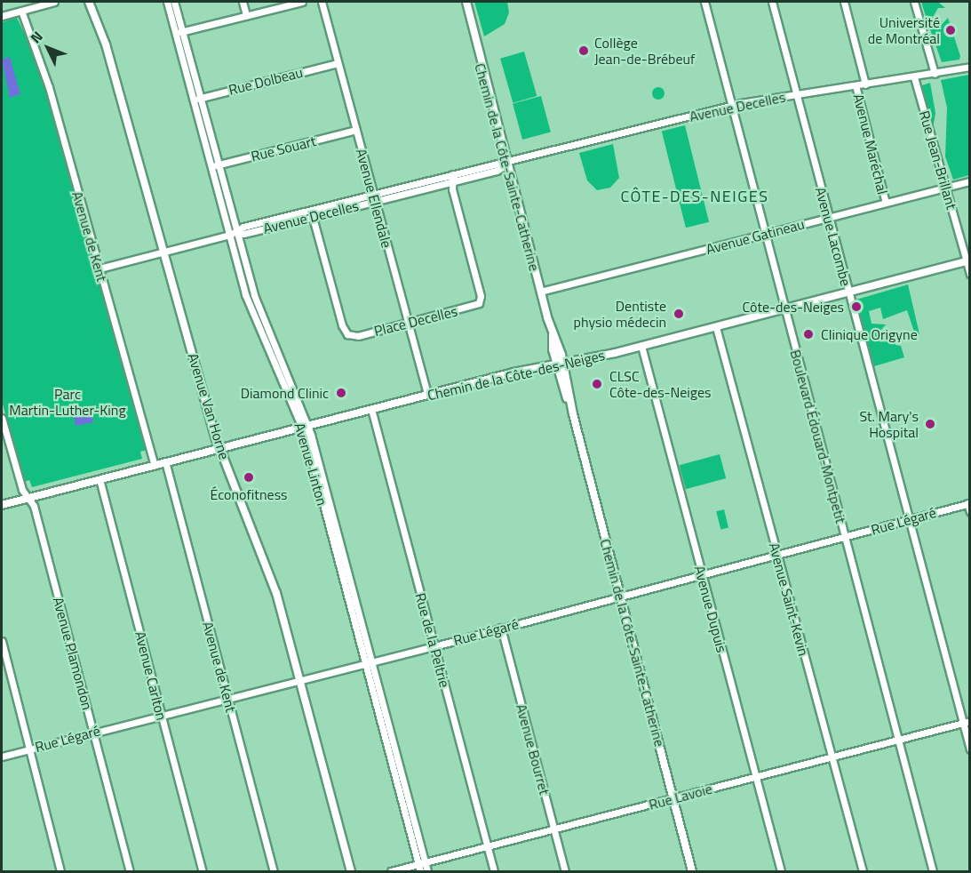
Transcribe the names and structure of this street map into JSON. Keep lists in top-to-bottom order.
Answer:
{
  "streets": {
    "main road": ["Chemin de la Côte-Sainte-Catherine", "Chemin de la Côte-des-Neiges", "Avenue Van Horne"],
    "street": [
      "Rue Dolbeau",
      "Avenue Decelles",
      "Avenue Maréchal",
      "Rue Souart",
      "Rue Jean-Brillant",
      "Avenue Ellendale",
      "Avenue de Kent",
      "Avenue Gatineau",
      "Avenue Lacombe",
      "Place Decelles",
      "Boulevard Édouard-Montpetit",
      "Avenue Linton",
      "Rue Légaré",
      "Avenue Saint-Kevin",
      "Avenue Dupuis",
      "Rue de la Peltrie",
      "Avenue Plamondon",
      "Avenue Carlton",
      "Avenue Bourret",
      "Rue Lavoie"
    ]
  },
  "crossings": [
    ["Rue Dolbeau", "Avenue Ellendale"],
    ["Rue Dolbeau", "Avenue Linton"],
    ["Avenue Decelles", "Avenue Maréchal"],
    ["Avenue Decelles", "Rue Jean-Brillant"],
    ["Avenue Decelles", "Chemin de la Côte-Sainte-Catherine"],
    ["Avenue Decelles", "Avenue Ellendale"],
    ["Avenue Decelles", "Avenue de Kent"],
    ["Avenue Decelles", "Avenue Lacombe"],
    ["Avenue Decelles", "Place Decelles"],
    ["Avenue Decelles", "Avenue Van Horne"],
    ["Avenue Decelles", "Boulevard Édouard-Montpetit"],
    ["Avenue Decelles", "Avenue Linton"],
    ["Avenue Maréchal", "Avenue Gatineau"],
    ["Rue Souart", "Avenue Ellendale"],
    ["Rue Souart", "Avenue Linton"],
    ["Rue Jean-Brillant", "Avenue Gatineau"],
    ["Rue Jean-Brillant", "Chemin de la Côte-des-Neiges"],
    ["Chemin de la Côte-Sainte-Catherine", "Avenue Gatineau"],
    ["Chemin de la Côte-Sainte-Catherine", "Chemin de la Côte-des-Neiges"],
    ["Chemin de la Côte-Sainte-Catherine", "Rue Légaré"],
    ["Chemin de la Côte-Sainte-Catherine", "Rue Lavoie"],
    ["Avenue Ellendale", "Place Decelles"],
    ["Avenue Ellendale", "Chemin de la Côte-des-Neiges"],
    ["Avenue de Kent", "Chemin de la Côte-des-Neiges"],
    ["Avenue de Kent", "Rue Légaré"],
    ["Avenue Gatineau", "Avenue Lacombe"],
    ["Avenue Gatineau", "Boulevard Édouard-Montpetit"],
    ["Avenue Lacombe", "Chemin de la Côte-des-Neiges"],
    ["Avenue Lacombe", "Rue Légaré"],
    ["Avenue Lacombe", "Rue Lavoie"],
    ["Chemin de la Côte-des-Neiges", "Avenue Van Horne"],
    ["Chemin de la Côte-des-Neiges", "Boulevard Édouard-Montpetit"],
    ["Chemin de la Côte-des-Neiges", "Avenue Linton"],
    ["Chemin de la Côte-des-Neiges", "Avenue Saint-Kevin"],
    ["Chemin de la Côte-des-Neiges", "Avenue Dupuis"],
    ["Chemin de la Côte-des-Neiges", "Rue de la Peltrie"],
    ["Chemin de la Côte-des-Neiges", "Avenue Plamondon"],
    ["Chemin de la Côte-des-Neiges", "Avenue Carlton"],
    ["Avenue Van Horne", "Rue Légaré"],
    ["Boulevard Édouard-Montpetit", "Rue Légaré"],
    ["Boulevard Édouard-Montpetit", "Rue Lavoie"],
    ["Avenue Linton", "Rue Légaré"],
    ["Avenue Linton", "Rue Lavoie"],
    ["Rue Légaré", "Avenue Saint-Kevin"],
    ["Rue Légaré", "Avenue Dupuis"],
    ["Rue Légaré", "Rue de la Peltrie"],
    ["Rue Légaré", "Avenue Plamondon"],
    ["Rue Légaré", "Avenue Carlton"],
    ["Rue Légaré", "Avenue Bourret"],
    ["Avenue Saint-Kevin", "Rue Lavoie"],
    ["Avenue Dupuis", "Rue Lavoie"],
    ["Rue de la Peltrie", "Rue Lavoie"],
    ["Avenue Bourret", "Rue Lavoie"]
  ],
  "districts": ["CÔTE-DES-NEIGES"],
  "parks": ["Parc Martin-Luther-King"],
  "places": [
    "Université de Montréal",
    "Collège Jean-de-Brébeuf",
    "Côte-des-Neiges",
    "Dentiste physio médecin",
    "Clinique Origyne",
    "CLSC Côte-des-Neiges",
    "Diamond Clinic",
    "St. Mary's Hospital",
    "Éconofitness"
  ],
  "north": "top left"
}
